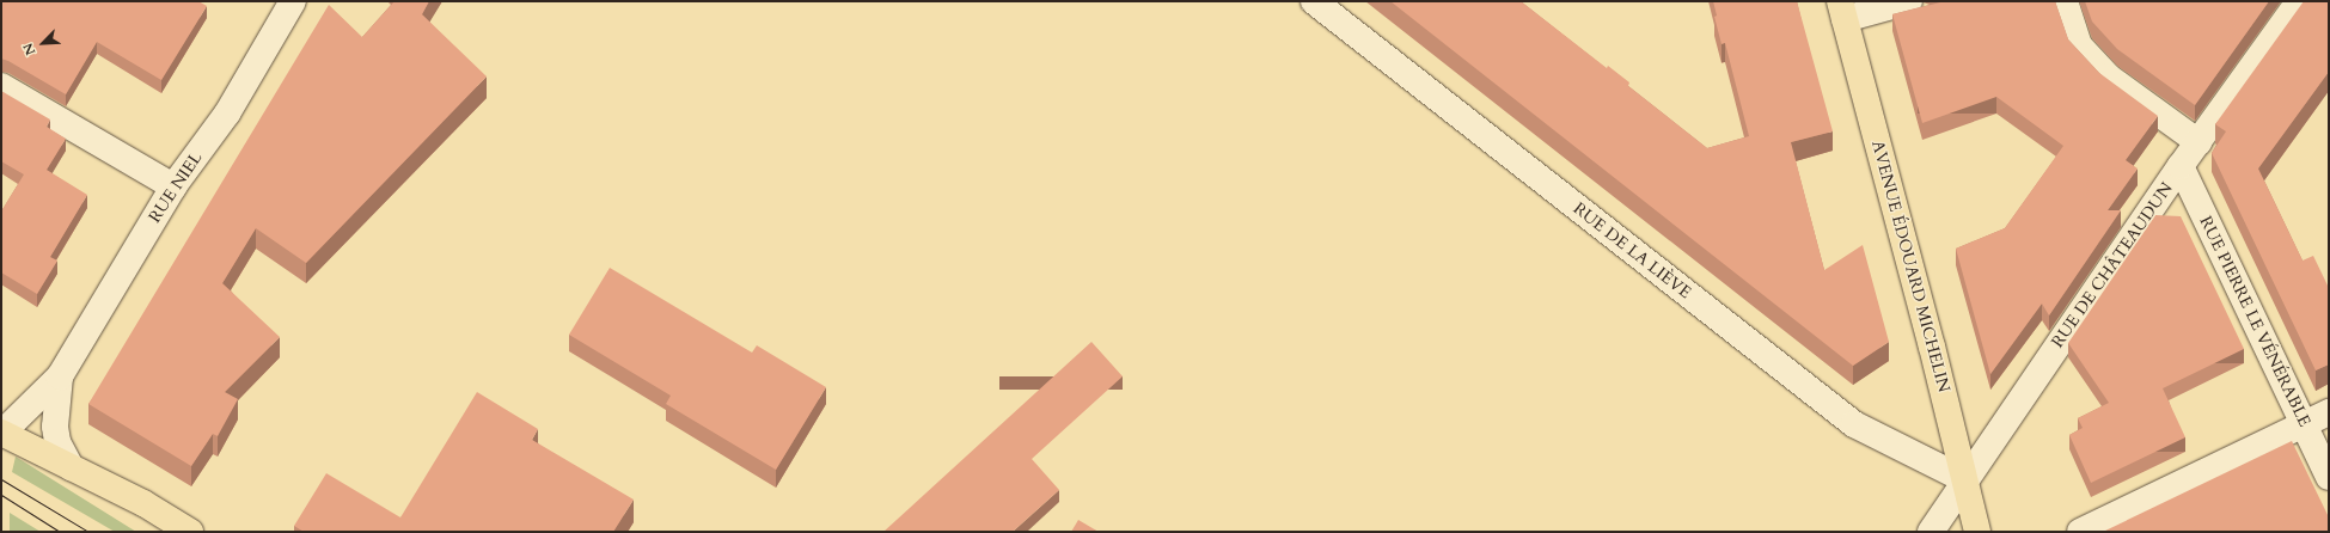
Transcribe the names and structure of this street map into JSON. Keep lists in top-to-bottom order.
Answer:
{
  "streets": {
    "main road": ["AVENUE ÉDOUARD MICHELIN"],
    "street": [
      "RUE NIEL",
      "RUE DE LA LIÈVE",
      "RUE DE CHÂTEAUDUN",
      "RUE PIERRE LE VÉNÉRABLE"
    ]
  },
  "crossings": [
    ["RUE DE LA LIÈVE", "RUE DE CHÂTEAUDUN"],
    ["RUE DE LA LIÈVE", "AVENUE ÉDOUARD MICHELIN"],
    ["RUE DE CHÂTEAUDUN", "AVENUE ÉDOUARD MICHELIN"],
    ["RUE DE CHÂTEAUDUN", "RUE PIERRE LE VÉNÉRABLE"]
  ],
  "north": "bottom left"
}
